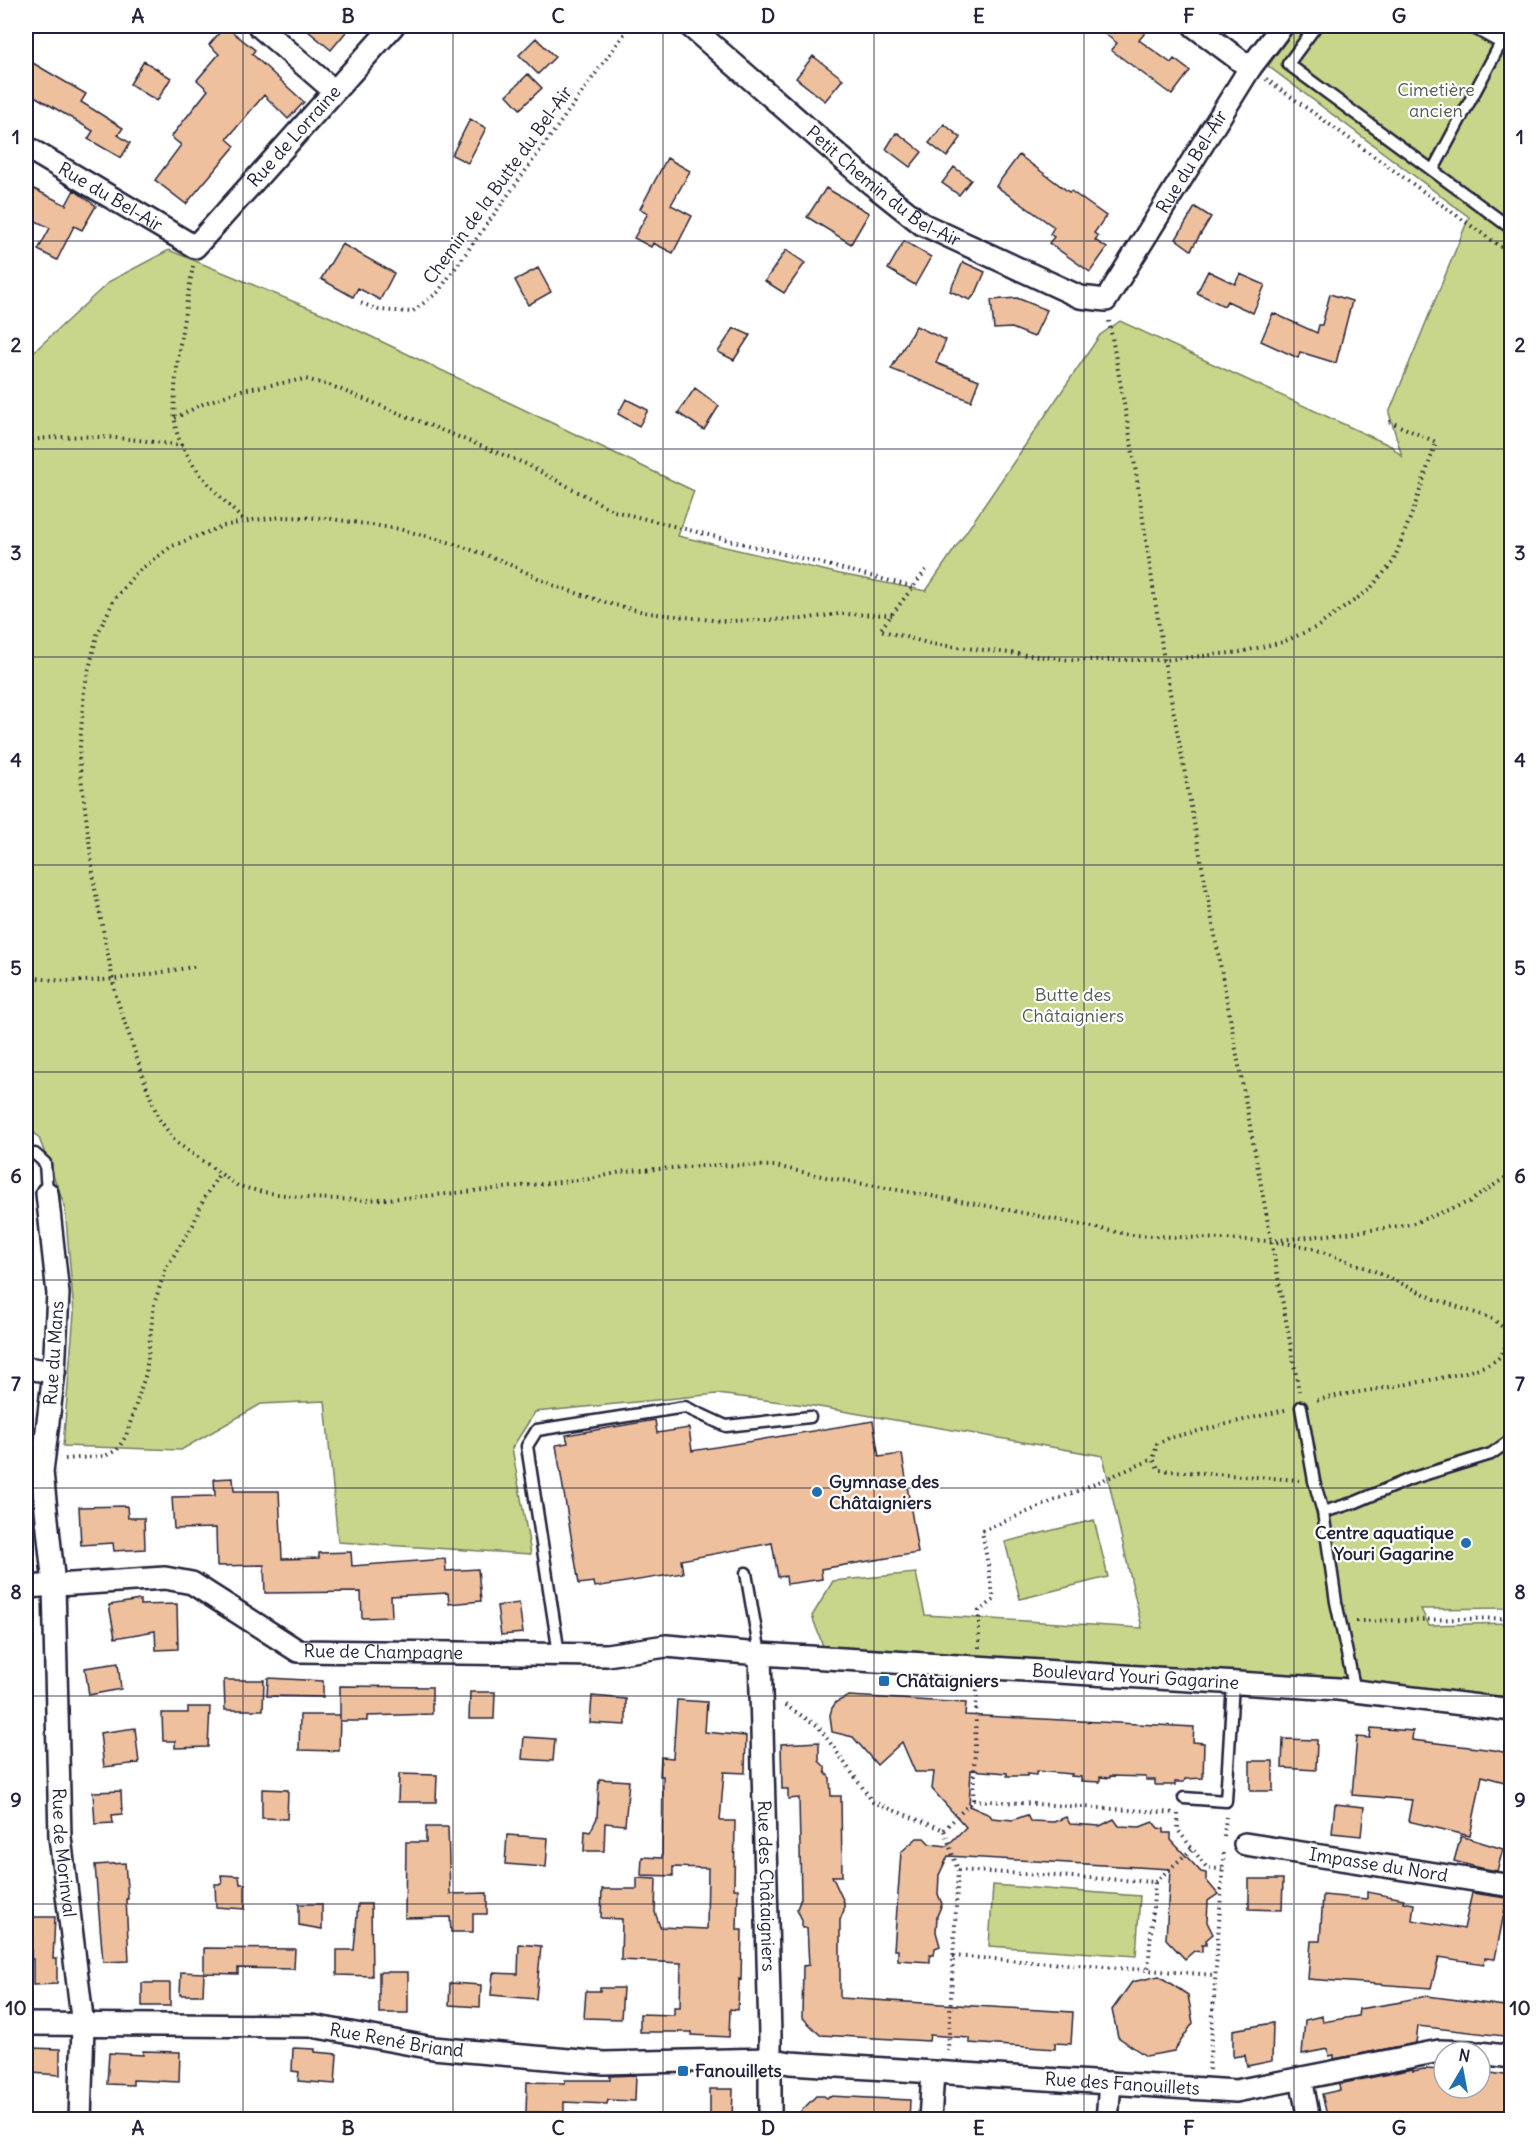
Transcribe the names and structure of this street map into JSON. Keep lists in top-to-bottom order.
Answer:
{
  "streets": {
    "street": [
      "Rue de Lorraine",
      "Rue du Bel-Air",
      "Petit Chemin du Bel-Air",
      "Rue du Mans",
      "Rue de Champagne",
      "Boulevard Youri Gagarine",
      "Rue de Morinval",
      "Impasse du Nord",
      "Rue des Châtaigniers",
      "Rue René Briand",
      "Rue des Fanouillets"
    ],
    "path": ["Chemin de la Butte du Bel-Air"]
  },
  "crossings": [
    ["Rue de Lorraine", "Rue du Bel-Air"],
    ["Rue du Bel-Air", "Petit Chemin du Bel-Air"],
    ["Rue du Mans", "Rue de Champagne"],
    ["Rue du Mans", "Rue de Morinval"],
    ["Rue de Champagne", "Boulevard Youri Gagarine"],
    ["Rue de Champagne", "Rue de Morinval"],
    ["Rue de Champagne", "Rue des Châtaigniers"],
    ["Boulevard Youri Gagarine", "Rue des Châtaigniers"],
    ["Rue de Morinval", "Rue René Briand"],
    ["Rue des Châtaigniers", "Rue René Briand"],
    ["Rue des Châtaigniers", "Rue des Fanouillets"],
    ["Rue René Briand", "Rue des Fanouillets"]
  ],
  "parks": ["Cimetière ancien", "Butte des Châtaigniers"],
  "places": {
    "other": ["Gymnase des Châtaigniers", "Centre aquatique Youri Gagarine"],
    "transit": ["Châtaigniers", "Fanouillets"]
  },
  "north": "top",
  "grid": {
    "columns": [
      "A",
      "B",
      "C",
      "D",
      "E",
      "F",
      "G"
    ],
    "rows": [
      "1",
      "2",
      "3",
      "4",
      "5",
      "6",
      "7",
      "8",
      "9",
      "10"
    ]
  }
}
